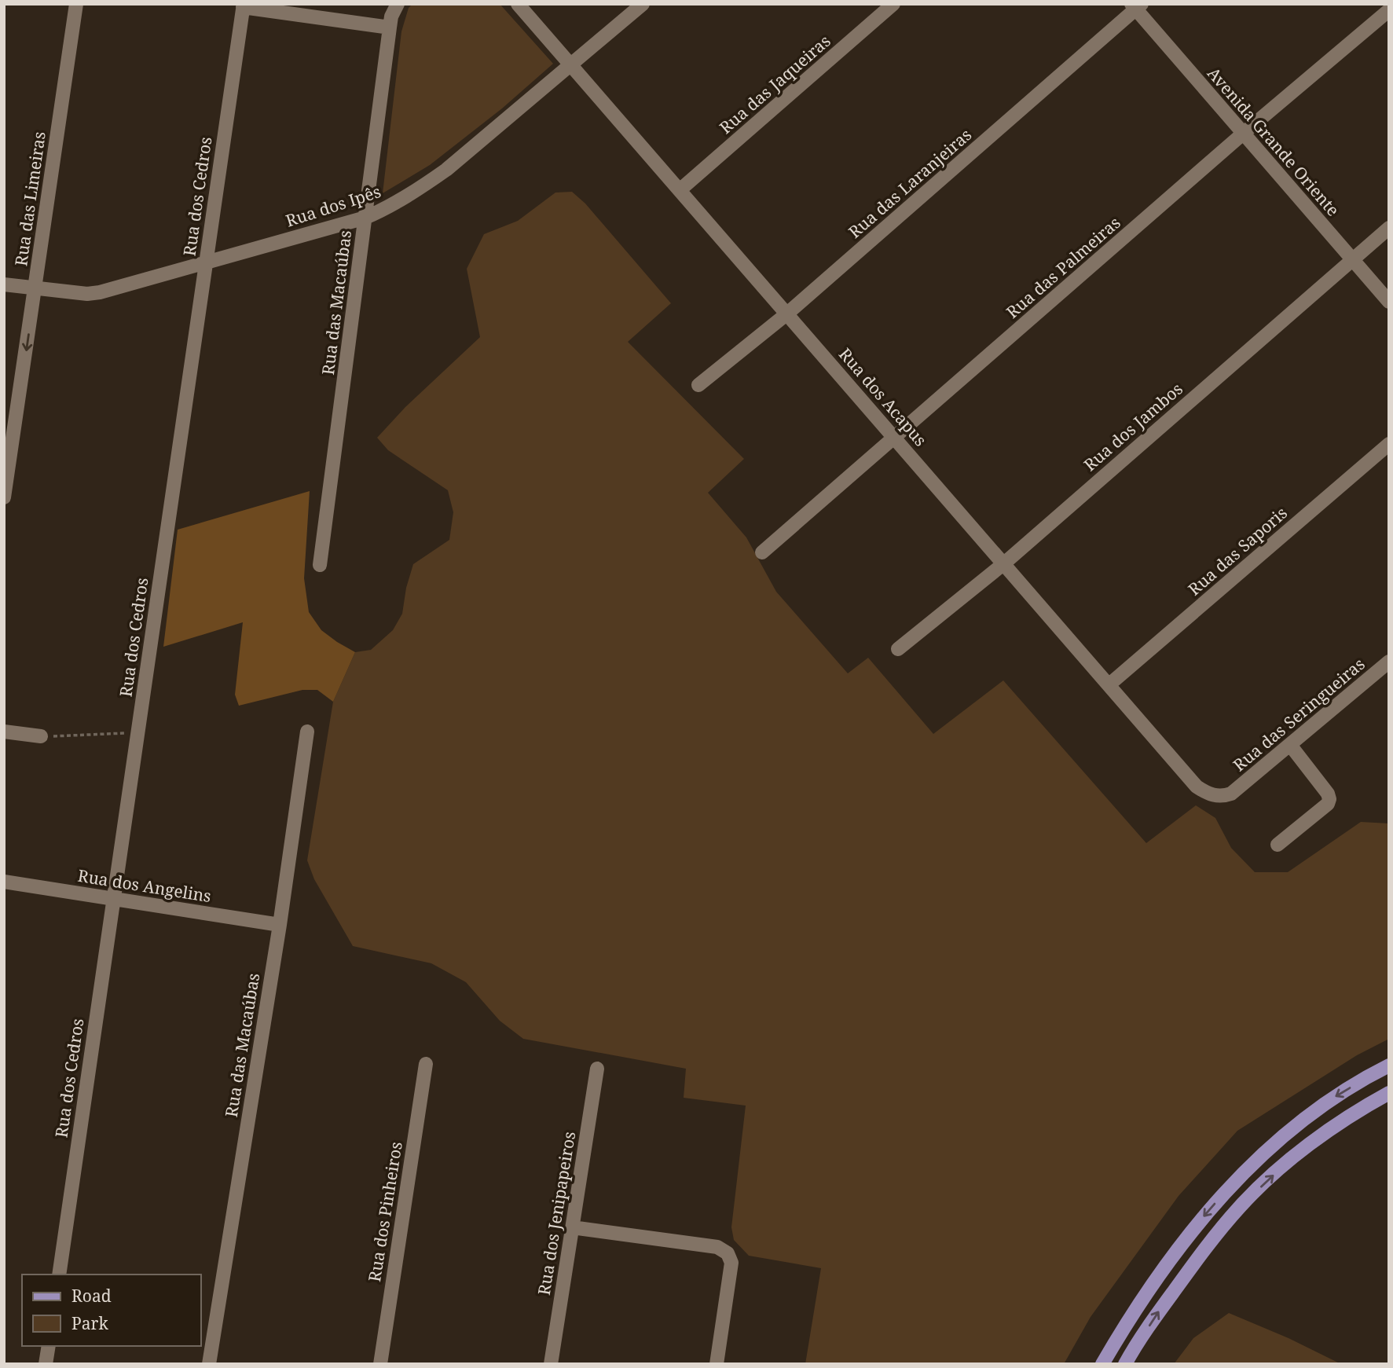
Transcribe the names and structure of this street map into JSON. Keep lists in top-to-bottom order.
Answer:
{
  "streets": {
    "street": [
      "Rua das Jaqueiras",
      "Avenida Grande Oriente",
      "Rua das Laranjeiras",
      "Rua dos Cedros",
      "Rua das Limeiras",
      "Rua dos Ipês",
      "Rua das Palmeiras",
      "Rua das Macaúbas",
      "Rua dos Acapus",
      "Rua dos Jambos",
      "Rua das Saporis",
      "Rua das Seringueiras",
      "Rua dos Angelins",
      "Rua dos Pinheiros",
      "Rua dos Jenipapeiros"
    ]
  },
  "crossings": [
    ["Rua das Jaqueiras", "Rua dos Acapus"],
    ["Avenida Grande Oriente", "Rua das Laranjeiras"],
    ["Avenida Grande Oriente", "Rua das Palmeiras"],
    ["Avenida Grande Oriente", "Rua dos Jambos"],
    ["Rua das Laranjeiras", "Rua dos Acapus"],
    ["Rua dos Cedros", "Rua dos Ipês"],
    ["Rua dos Cedros", "Rua dos Angelins"],
    ["Rua das Limeiras", "Rua dos Ipês"],
    ["Rua dos Ipês", "Rua das Macaúbas"],
    ["Rua dos Ipês", "Rua dos Acapus"],
    ["Rua das Palmeiras", "Rua dos Acapus"],
    ["Rua das Macaúbas", "Rua dos Angelins"],
    ["Rua dos Acapus", "Rua dos Jambos"],
    ["Rua dos Acapus", "Rua das Saporis"],
    ["Rua dos Acapus", "Rua das Seringueiras"]
  ],
  "one_way": ["Rua das Limeiras"],
  "legend": ["Road", "Park"]
}
